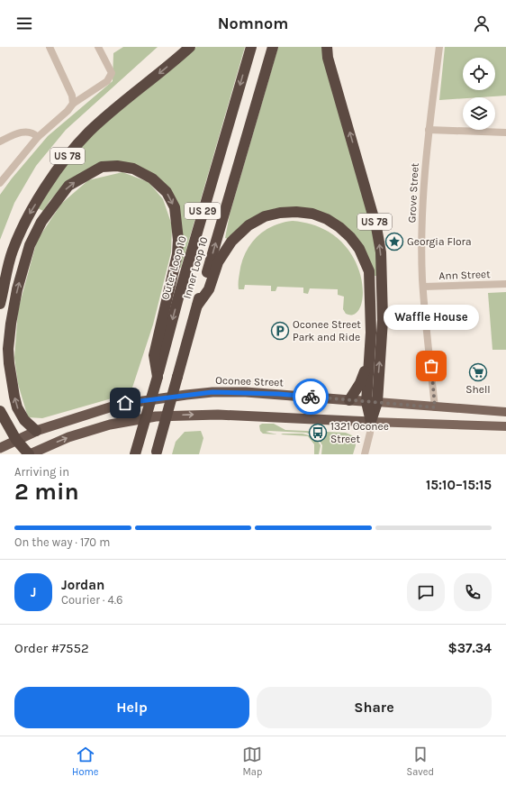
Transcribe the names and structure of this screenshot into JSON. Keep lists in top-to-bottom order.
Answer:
{
  "streets": {
    "highway": [
      "US 78",
      "US 29",
      "Outer Loop 10",
      "Inner Loop 10",
      "Oconee Street"
    ],
    "street": ["Grove Street", "Ann Street"]
  },
  "crossings": [
    ["US 78", "Oconee Street"],
    ["Grove Street", "Ann Street"],
    ["Grove Street", "Oconee Street"]
  ],
  "one_way": ["Outer Loop 10", "Inner Loop 10"],
  "places": {
    "place": ["Georgia Flora"],
    "parking": ["Oconee Street Park and Ride"],
    "other": ["Waffle House"],
    "supermarket": ["Shell"],
    "bus stop": ["1321 Oconee Street"]
  },
  "page": {
    "header": "Nomnom",
    "bubble": "Waffle House",
    "heading": ["2 min", "Arriving in", "15:10–15:15"],
    "panel": [
      "Jordan",
      "Courier · 4.6",
      "Order #7552",
      "$37.34"
    ],
    "bar": "On the way · 170 m",
    "round": "J",
    "buttons": ["Help", "Share"],
    "tabs": ["Home", "Map", "Saved"]
  }
}
